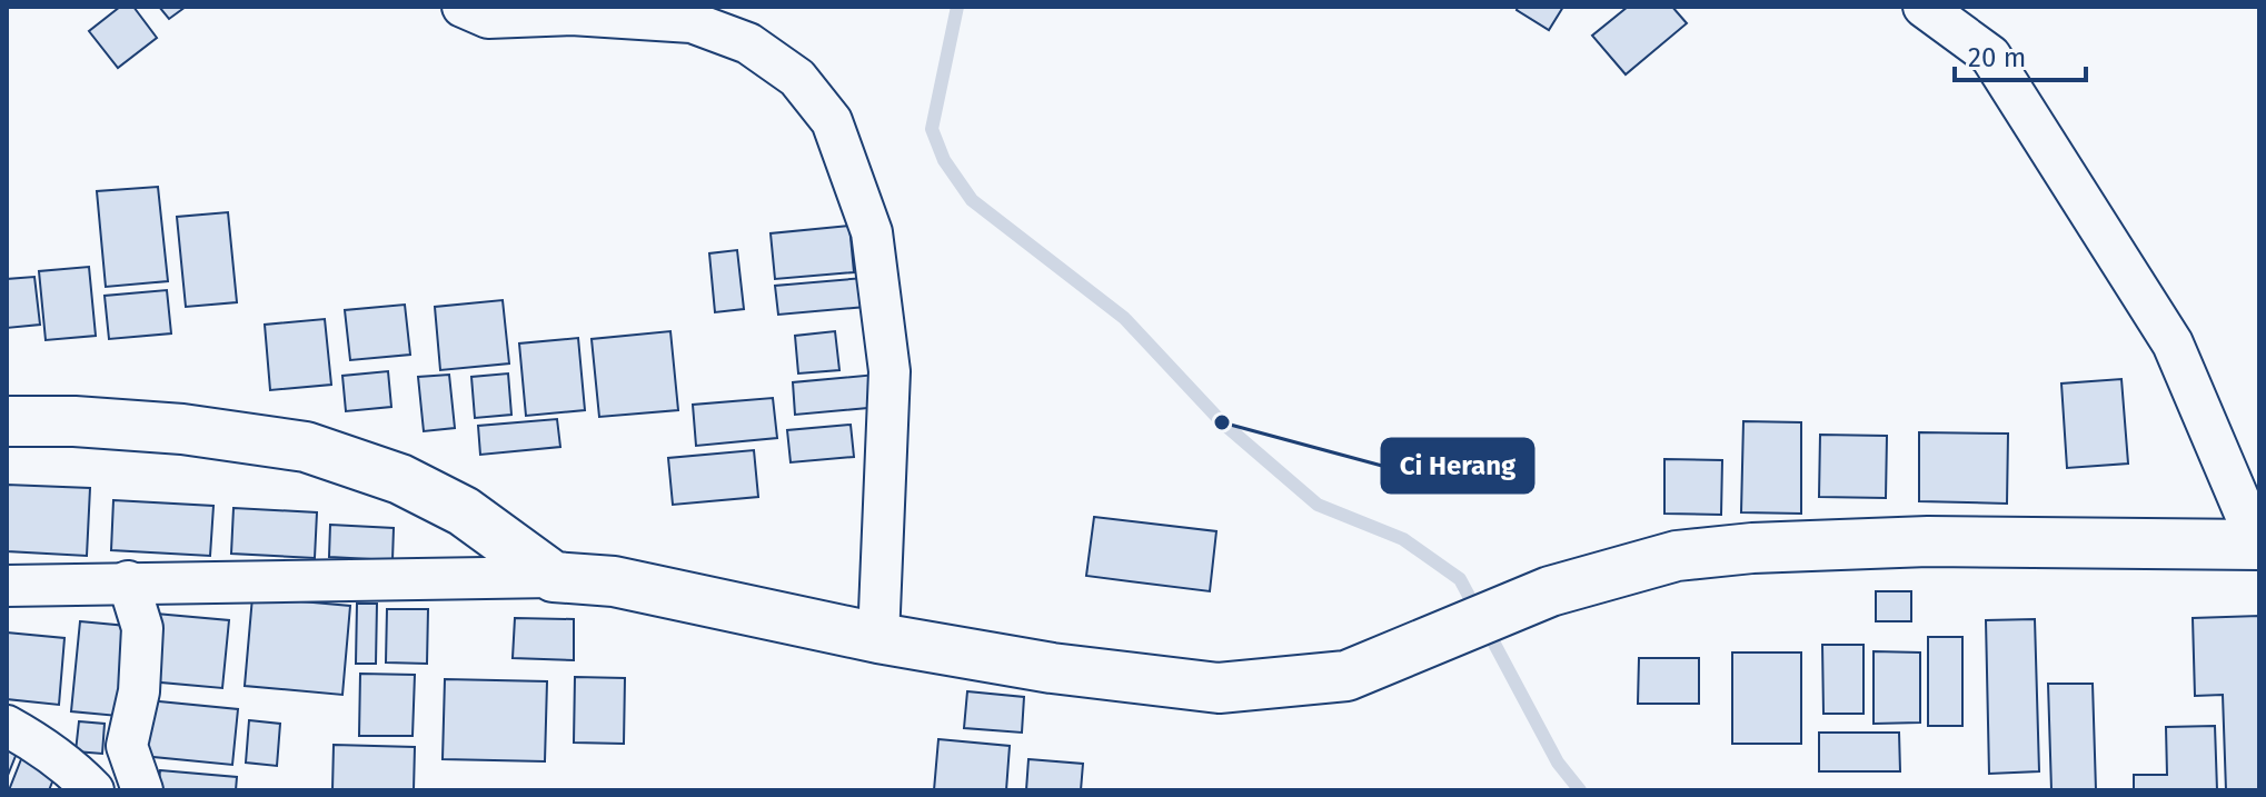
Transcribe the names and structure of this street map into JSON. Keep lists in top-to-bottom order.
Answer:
{
  "places": ["Ci Herang"],
  "scale_bar": "20 m"
}
